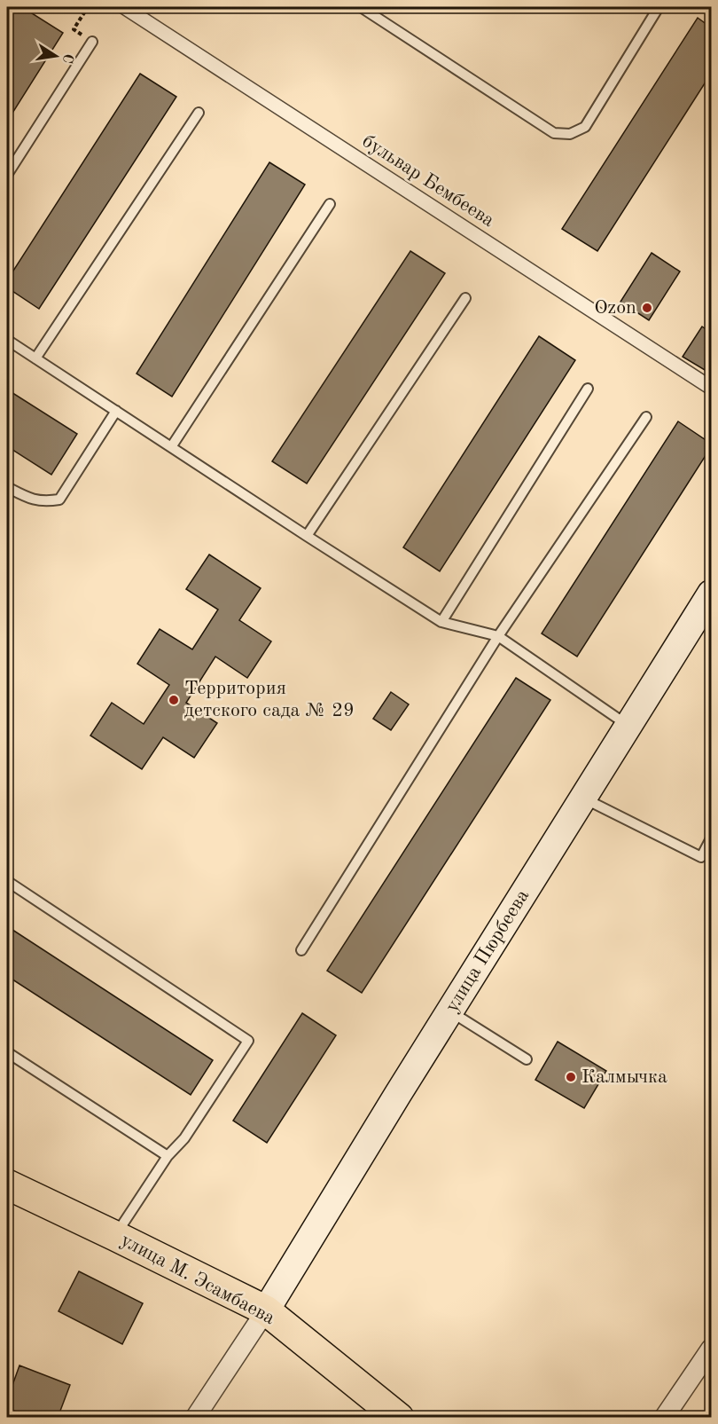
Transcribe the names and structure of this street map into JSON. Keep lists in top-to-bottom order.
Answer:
{
  "streets": {
    "main road": ["улица Пюрбеева", "улица М. Эсамбаева"],
    "street": ["бульвар Бембеева"]
  },
  "crossings": [
    ["улица Пюрбеева", "улица М. Эсамбаева"]
  ],
  "places": ["Ozon", "Территория детского сада № 29", "Калмычка"],
  "north": "right"
}
